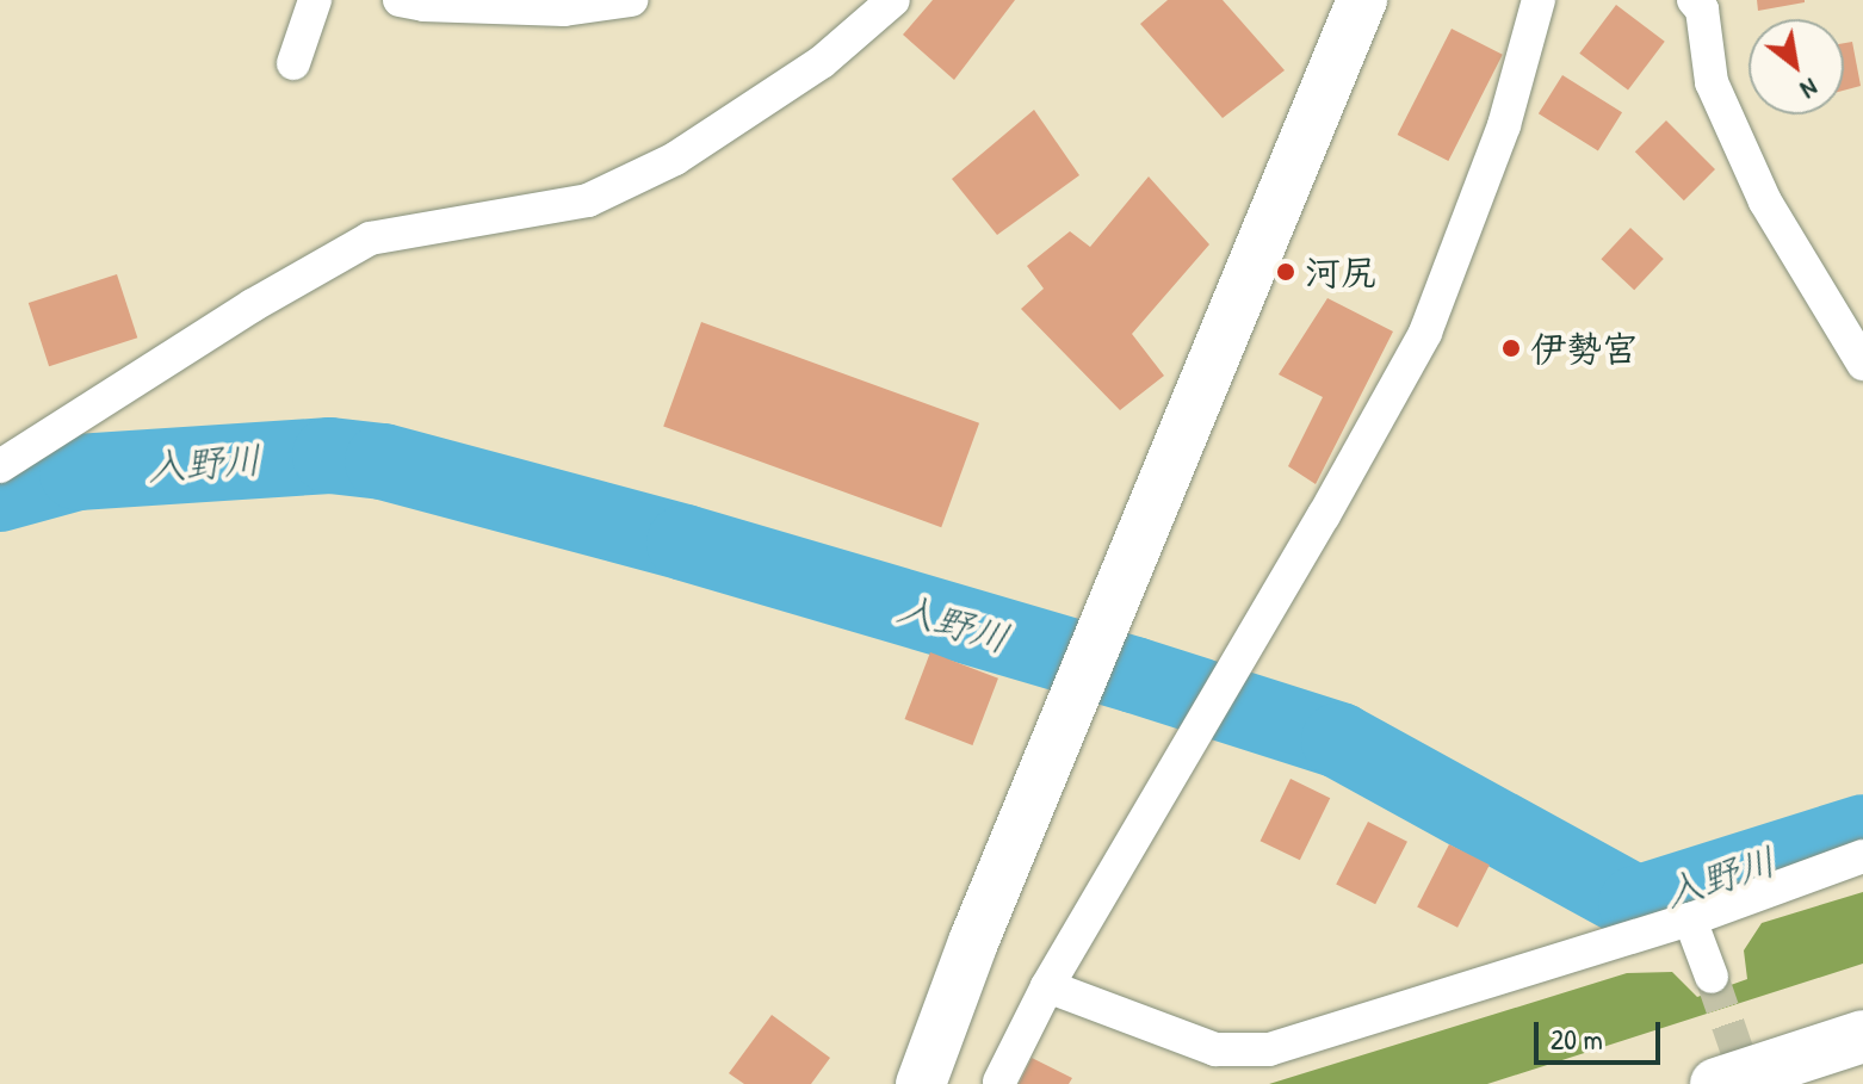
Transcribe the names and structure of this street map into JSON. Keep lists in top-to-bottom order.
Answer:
{
  "water": ["入野川"],
  "places": ["河尻", "伊勢宮"],
  "scale_bar": "20 m",
  "north": "bottom right"
}
